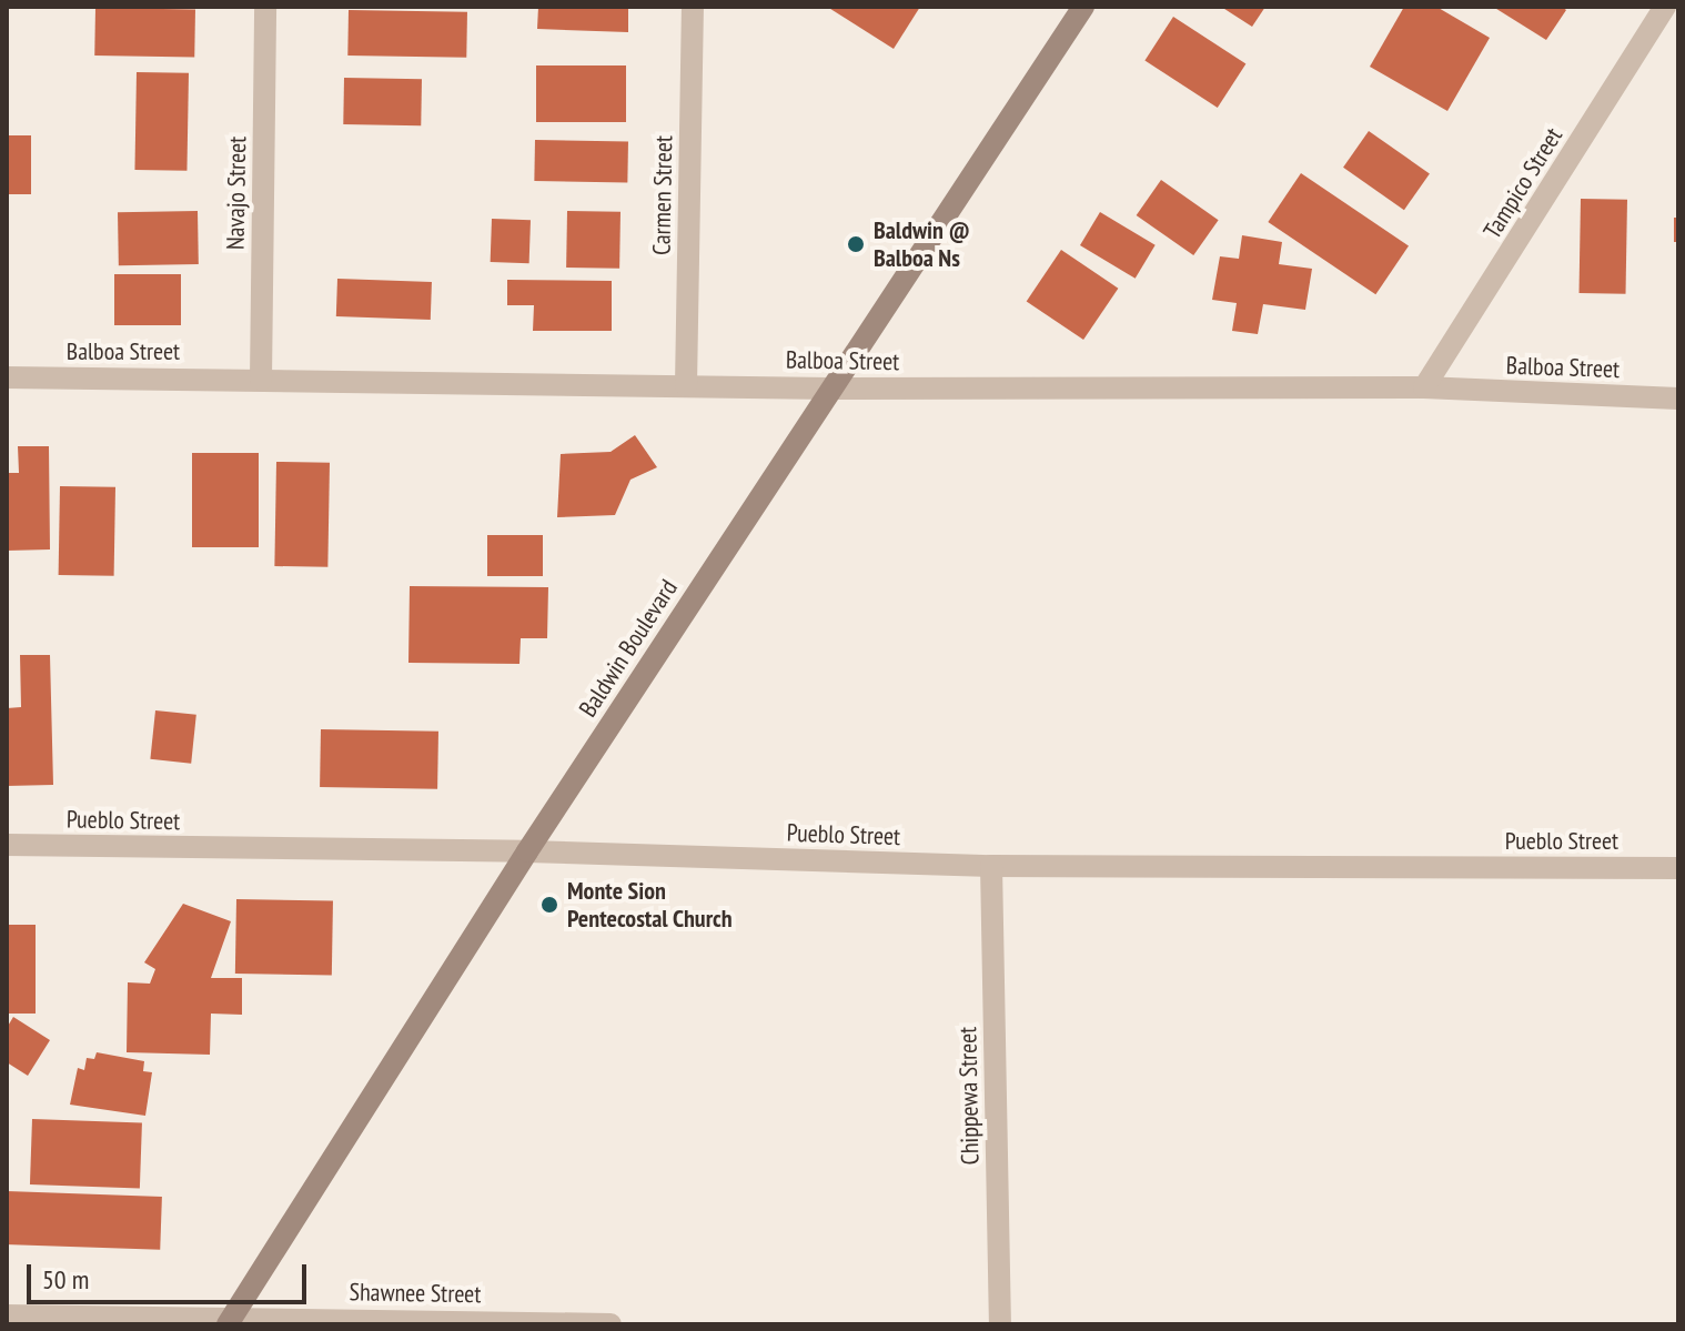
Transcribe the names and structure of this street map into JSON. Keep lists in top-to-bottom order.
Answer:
{
  "streets": {
    "main road": ["Baldwin Boulevard"],
    "street": [
      "Tampico Street",
      "Navajo Street",
      "Carmen Street",
      "Balboa Street",
      "Pueblo Street",
      "Chippewa Street",
      "Shawnee Street"
    ]
  },
  "crossings": [
    ["Tampico Street", "Balboa Street"],
    ["Navajo Street", "Balboa Street"],
    ["Carmen Street", "Balboa Street"],
    ["Balboa Street", "Baldwin Boulevard"],
    ["Baldwin Boulevard", "Pueblo Street"],
    ["Baldwin Boulevard", "Shawnee Street"],
    ["Pueblo Street", "Chippewa Street"]
  ],
  "places": ["Baldwin @ Balboa Ns", "Monte Sion Pentecostal Church"],
  "scale_bar": "50 m"
}
